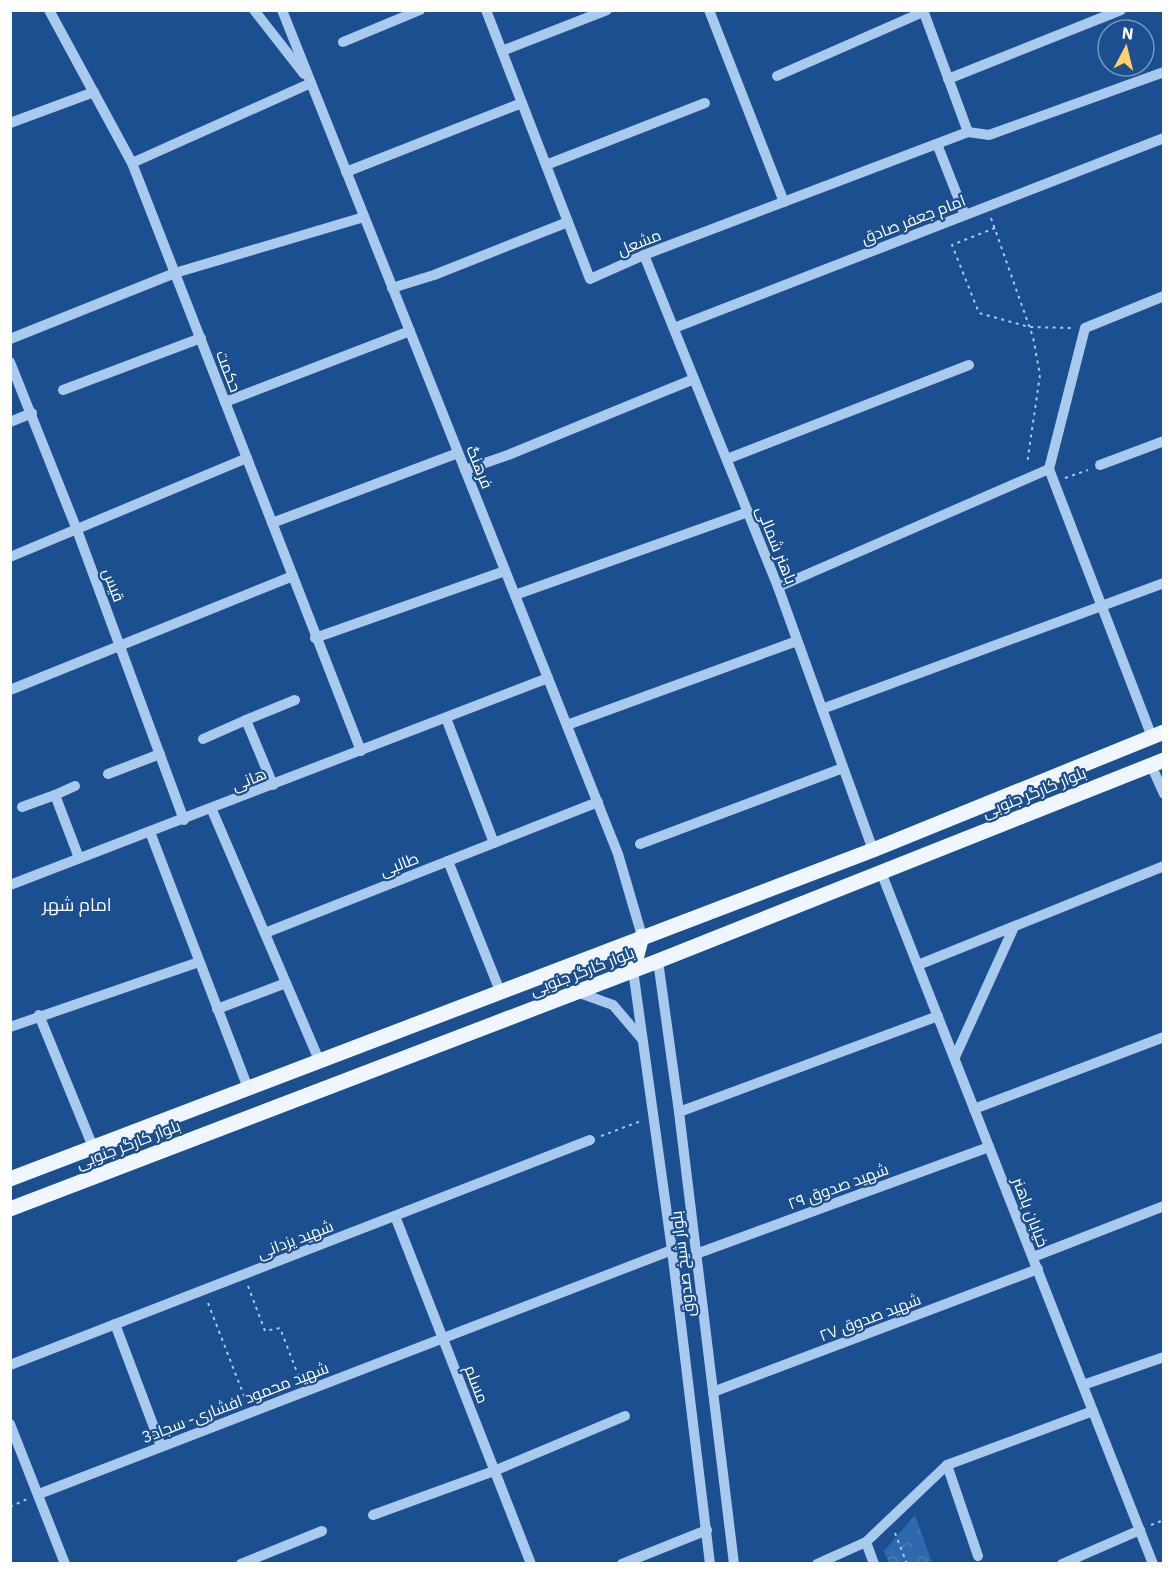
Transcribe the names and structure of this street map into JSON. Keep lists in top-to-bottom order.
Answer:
{
  "streets": {
    "main road": ["بلوار کارگر جنوبی"],
    "street": [
      "امام جعفر صادق",
      "مشعل",
      "حکمت",
      "فرهنگ",
      "باهنر شمالی",
      "قیس",
      "هانی",
      "طالبی",
      "شهید صدوق ۲۹",
      "خیابان باهنر",
      "شهید یزدانی",
      "بلوار شیخ صدوق",
      "شهید صدوق ۲۷",
      "مسلم",
      "شهید محمود افشاری- سجاد3"
    ]
  },
  "crossings": [
    ["امام جعفر صادق", "باهنر شمالی"],
    ["مشعل", "باهنر شمالی"],
    ["حکمت", "هانی"],
    ["فرهنگ", "هانی"],
    ["فرهنگ", "بلوار کارگر جنوبی"],
    ["فرهنگ", "طالبی"],
    ["باهنر شمالی", "بلوار کارگر جنوبی"],
    ["قیس", "هانی"],
    ["بلوار کارگر جنوبی", "خیابان باهنر"],
    ["بلوار کارگر جنوبی", "بلوار شیخ صدوق"],
    ["شهید صدوق ۲۹", "خیابان باهنر"],
    ["شهید صدوق ۲۹", "بلوار شیخ صدوق"],
    ["خیابان باهنر", "شهید صدوق ۲۷"],
    ["شهید یزدانی", "مسلم"],
    ["بلوار شیخ صدوق", "شهید صدوق ۲۷"],
    ["بلوار شیخ صدوق", "شهید محمود افشاری- سجاد3"],
    ["مسلم", "شهید محمود افشاری- سجاد3"]
  ],
  "districts": ["امام شهر"],
  "north": "top"
}
